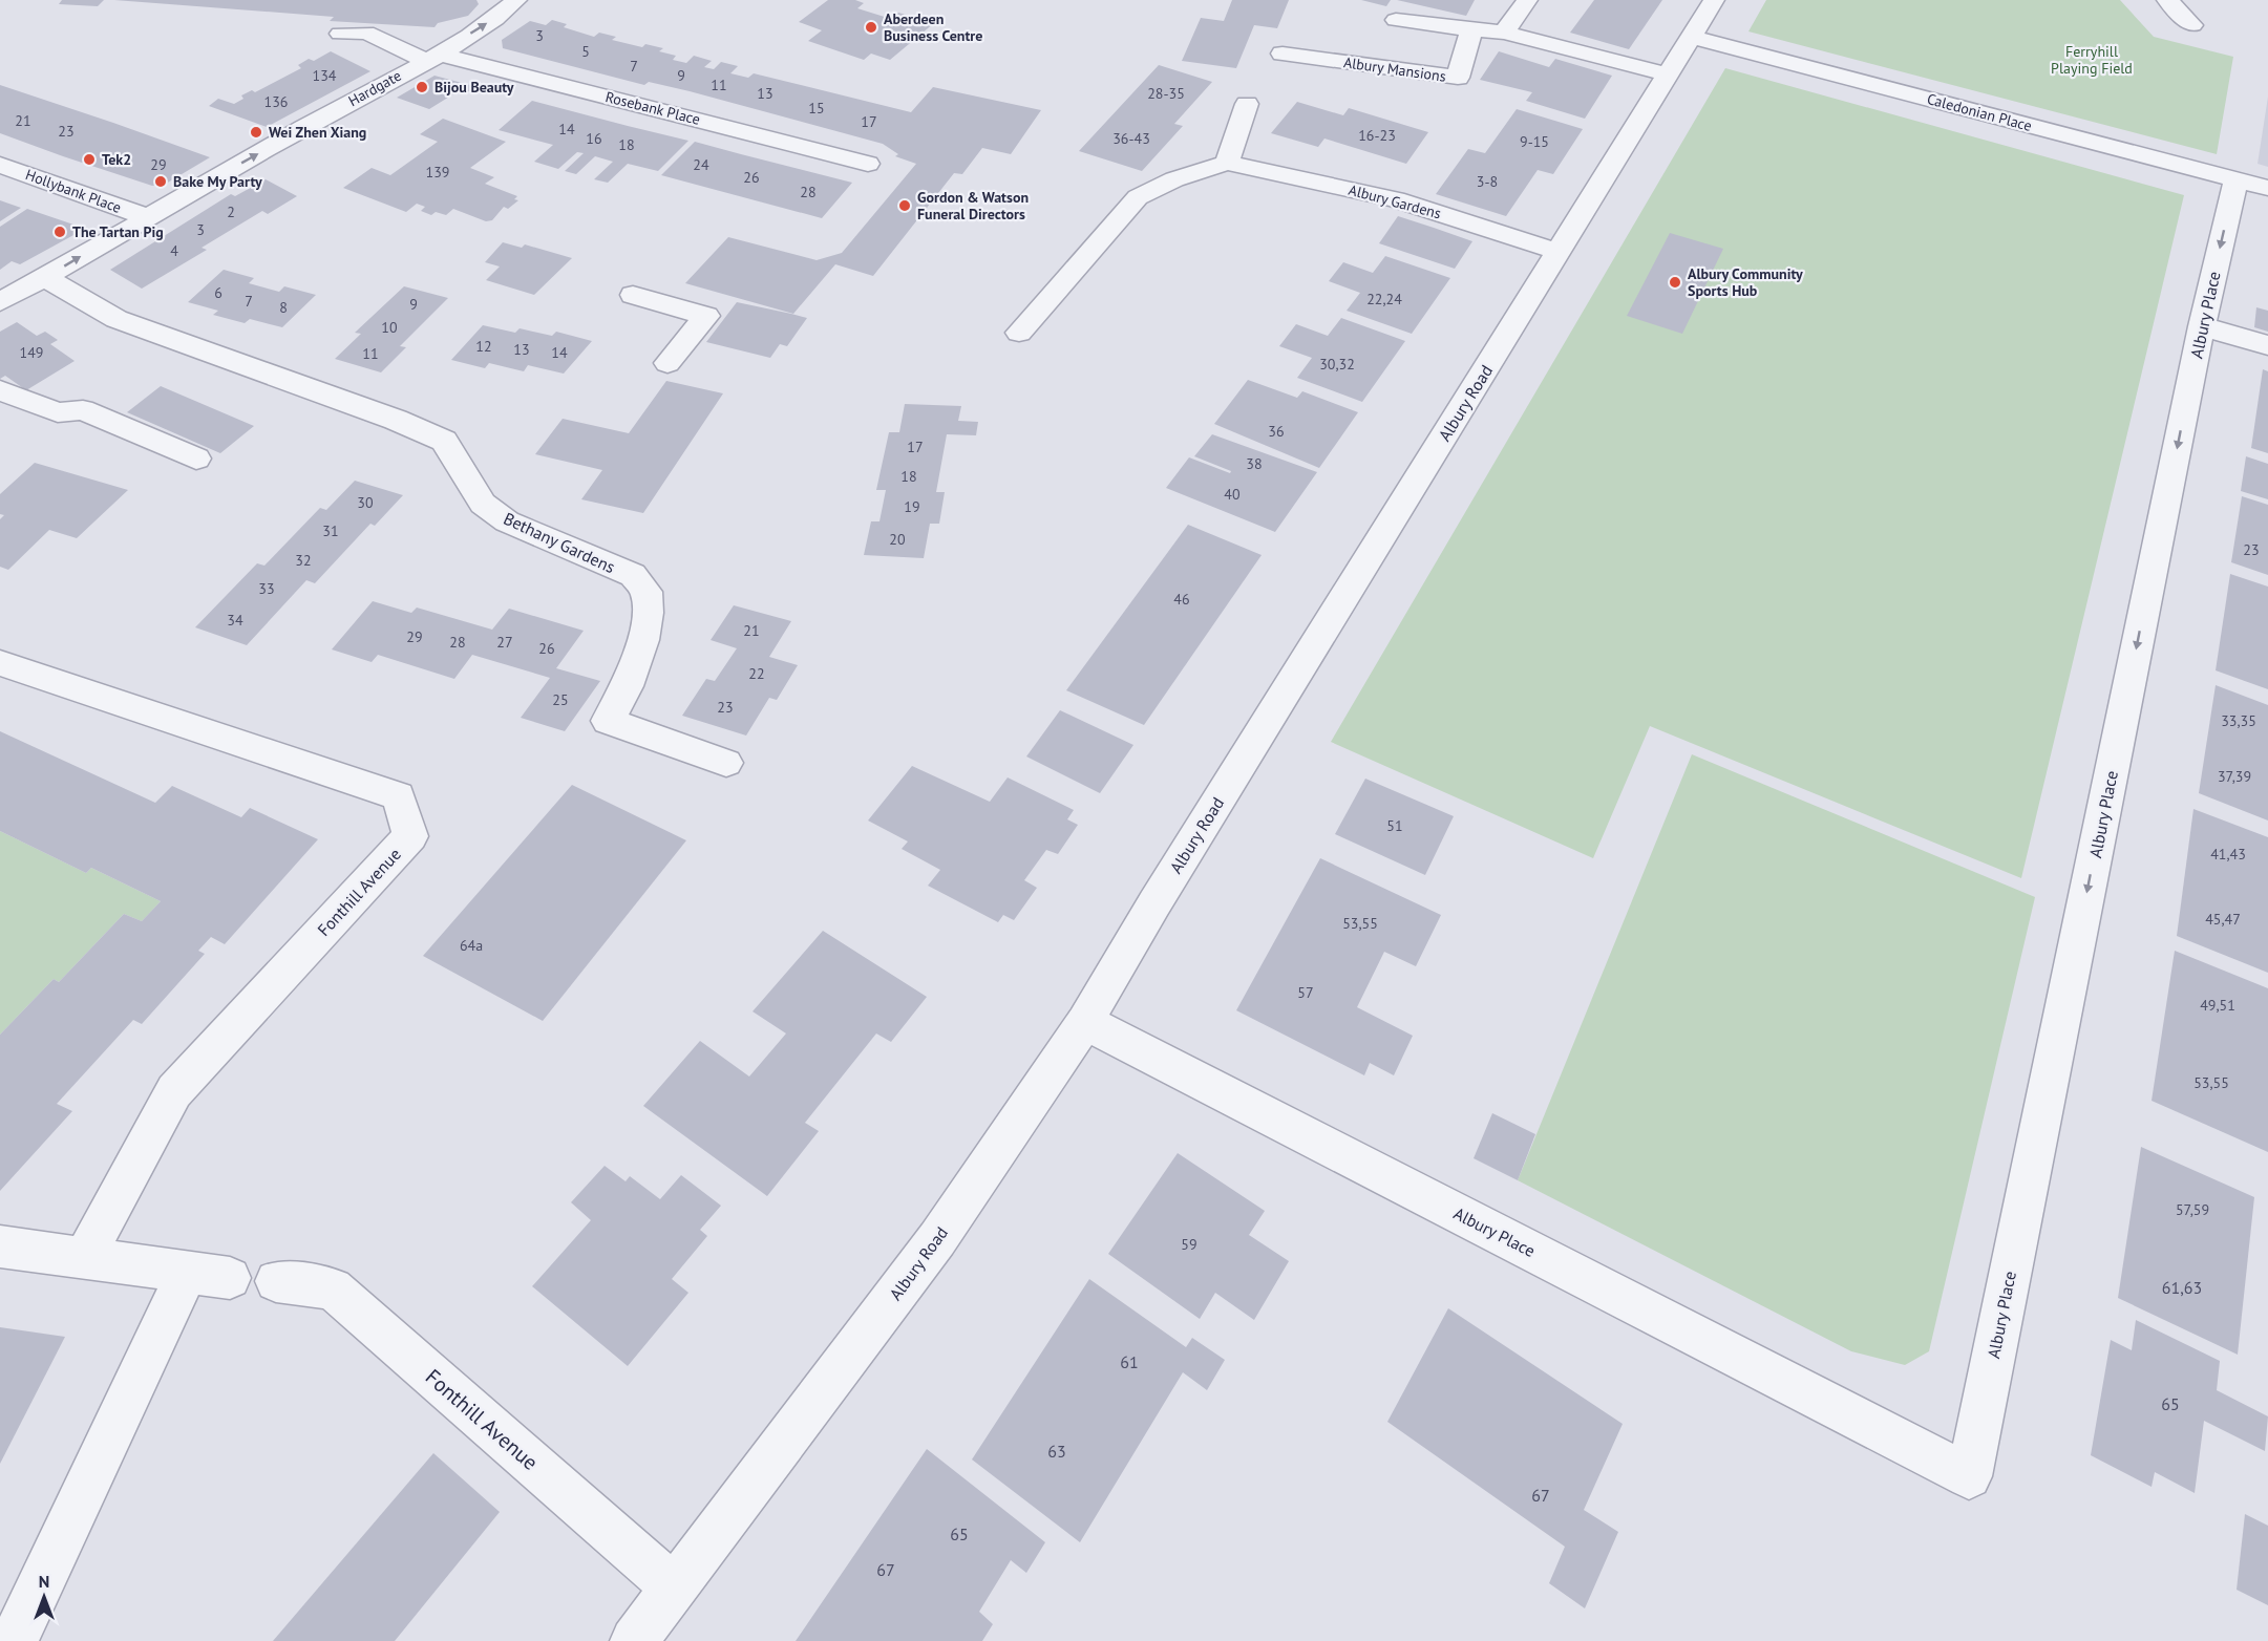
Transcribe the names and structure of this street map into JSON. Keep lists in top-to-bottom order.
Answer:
{
  "streets": {
    "street": [
      "Albury Mansions",
      "Hardgate",
      "Rosebank Place",
      "Caledonian Place",
      "Hollybank Place",
      "Albury Gardens",
      "Albury Place",
      "Albury Road",
      "Bethany Gardens",
      "Fonthill Avenue"
    ]
  },
  "crossings": [
    ["Hardgate", "Rosebank Place"],
    ["Hardgate", "Hollybank Place"],
    ["Hardgate", "Bethany Gardens"],
    ["Caledonian Place", "Albury Place"],
    ["Caledonian Place", "Albury Road"],
    ["Albury Gardens", "Albury Road"],
    ["Albury Place", "Albury Road"],
    ["Albury Road", "Fonthill Avenue"]
  ],
  "one_way": ["Hardgate"],
  "parks": ["Ferryhill Playing Field"],
  "places": [
    "Aberdeen Business Centre",
    "Bijou Beauty",
    "Wei Zhen Xiang",
    "Tek2",
    "Bake My Party",
    "Gordon & Watson Funeral Directors",
    "The Tartan Pig",
    "Albury Community Sports Hub"
  ],
  "house_numbers": [
    "3",
    "5",
    "7",
    "134",
    "9",
    "11",
    "13",
    "28-35",
    "136",
    "15",
    "21",
    "17",
    "14",
    "23",
    "16-23",
    "16",
    "36-43",
    "9-15",
    "18",
    "29",
    "24",
    "139",
    "26",
    "3-8",
    "28",
    "2",
    "3",
    "4",
    "6",
    "22,24",
    "7",
    "9",
    "8",
    "10",
    "12",
    "13",
    "149",
    "14",
    "11",
    "30,32",
    "36",
    "17",
    "38",
    "18",
    "40",
    "30",
    "19",
    "31",
    "20",
    "23",
    "32",
    "33",
    "46",
    "34",
    "21",
    "29",
    "28",
    "27",
    "26",
    "22",
    "25",
    "23",
    "33,35",
    "37,39",
    "51",
    "41,43",
    "45,47",
    "53,55",
    "64a",
    "57",
    "49,51",
    "53,55",
    "57,59",
    "59",
    "61,63",
    "61",
    "65",
    "63",
    "67",
    "65",
    "67"
  ],
  "north": "top"
}
